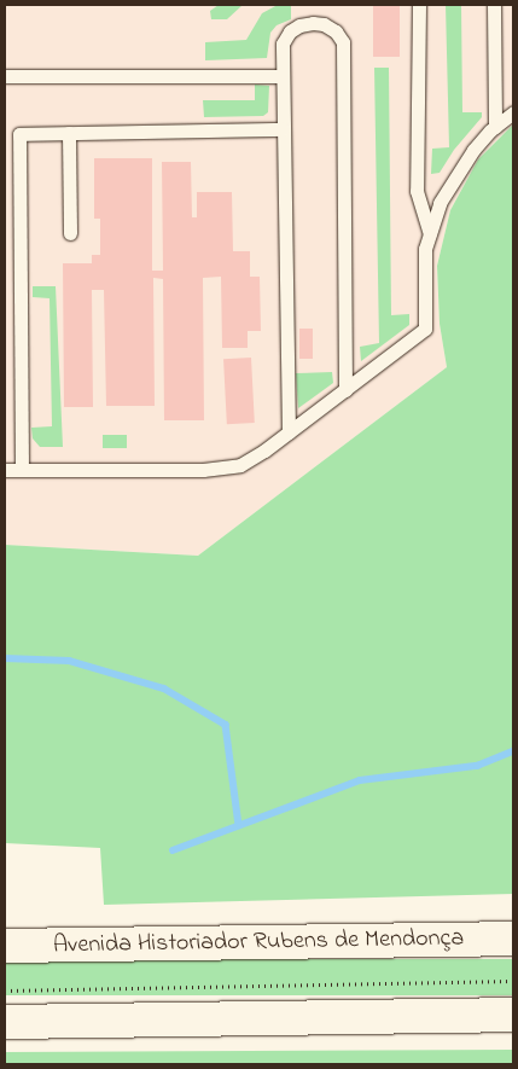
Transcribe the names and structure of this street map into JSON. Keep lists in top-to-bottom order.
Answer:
{
  "streets": {
    "main road": ["Avenida Historiador Rubens de Mendonça"]
  }
}
